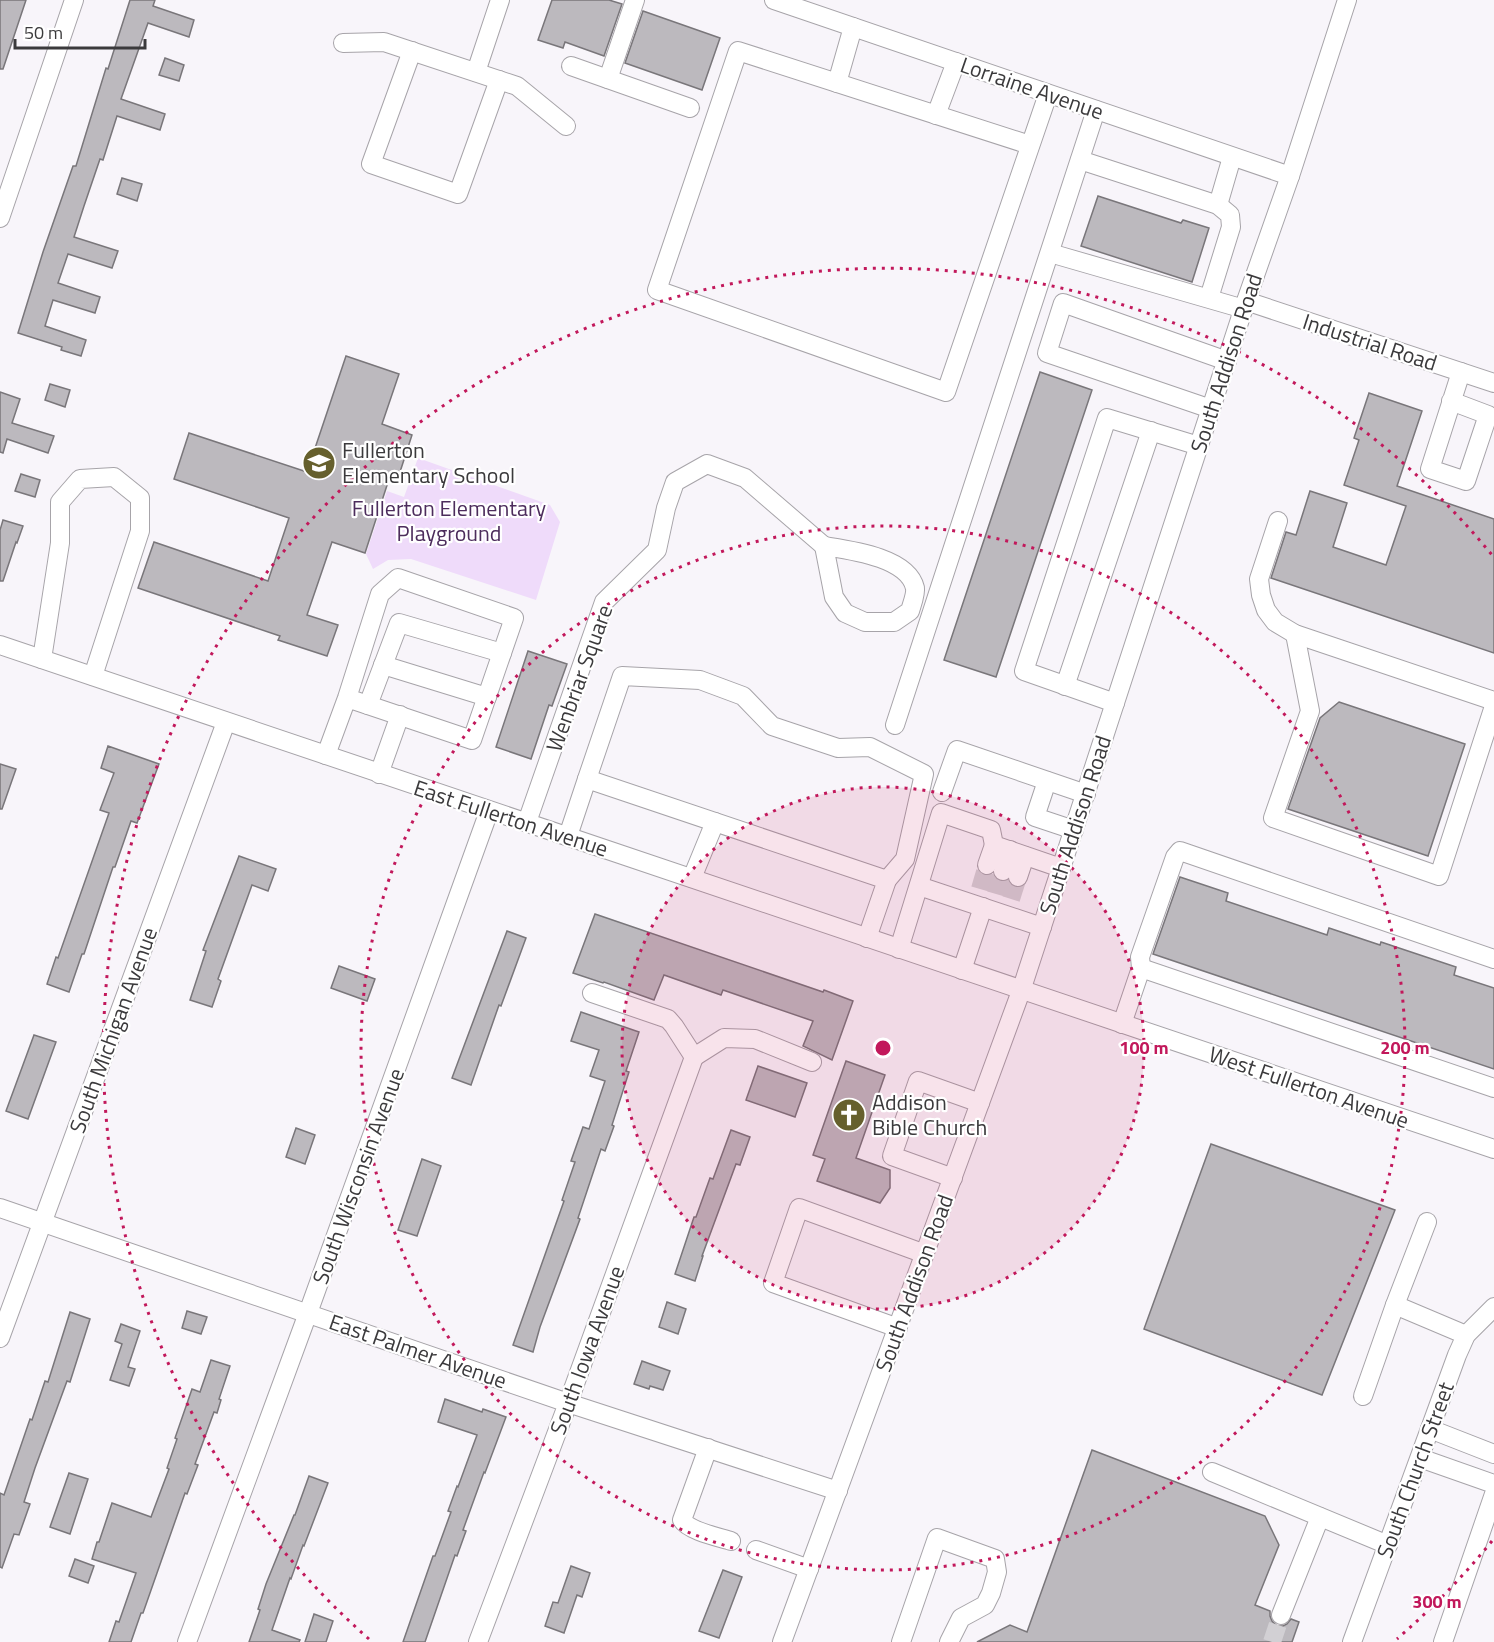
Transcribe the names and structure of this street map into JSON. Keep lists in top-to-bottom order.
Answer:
{
  "streets": {
    "street": [
      "Lorraine Avenue",
      "Industrial Road",
      "South Addison Road",
      "Wenbriar Square",
      "East Fullerton Avenue",
      "South Michigan Avenue",
      "West Fullerton Avenue",
      "South Wisconsin Avenue",
      "South Iowa Avenue",
      "East Palmer Avenue",
      "South Church Street"
    ]
  },
  "crossings": [
    ["Lorraine Avenue", "South Addison Road"],
    ["Industrial Road", "South Addison Road"],
    ["South Addison Road", "East Fullerton Avenue"],
    ["South Addison Road", "West Fullerton Avenue"],
    ["South Addison Road", "East Palmer Avenue"],
    ["Wenbriar Square", "East Fullerton Avenue"],
    ["East Fullerton Avenue", "South Michigan Avenue"],
    ["East Fullerton Avenue", "West Fullerton Avenue"],
    ["East Fullerton Avenue", "South Wisconsin Avenue"],
    ["South Michigan Avenue", "East Palmer Avenue"],
    ["South Wisconsin Avenue", "East Palmer Avenue"],
    ["South Iowa Avenue", "East Palmer Avenue"]
  ],
  "parks": ["Fullerton Elementary Playground"],
  "places": {
    "school or university": ["Fullerton Elementary School"],
    "church": ["Addison Bible Church"]
  },
  "scale_bar": "50 m",
  "rings": ["100 m", "200 m", "300 m"]
}
